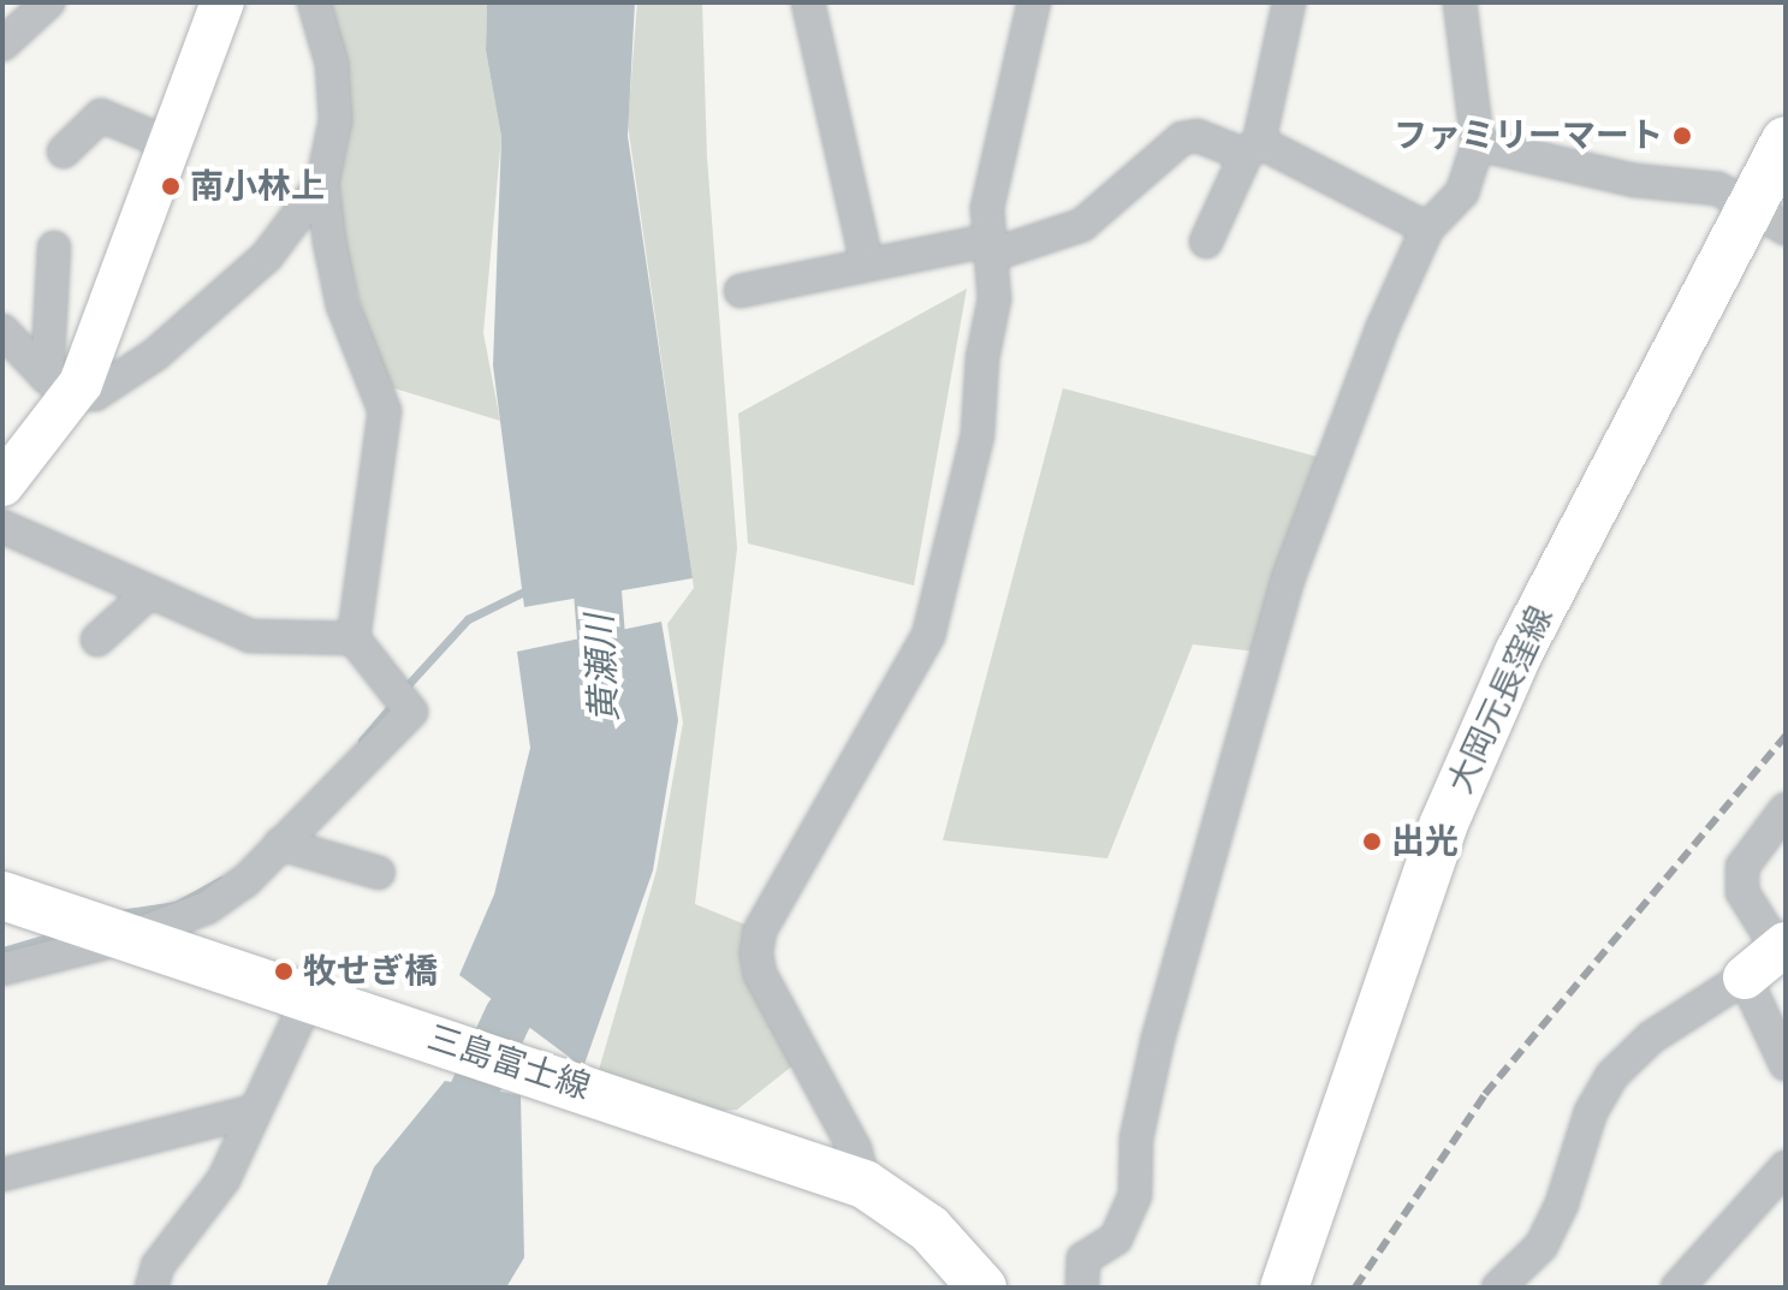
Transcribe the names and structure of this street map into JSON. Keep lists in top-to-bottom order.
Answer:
{
  "streets": {
    "main road": ["大岡元長窪線", "三島富士線"]
  },
  "water": ["黄瀬川"],
  "places": [
    "ファミリーマート",
    "南小林上",
    "出光",
    "牧せぎ橋"
  ]
}
